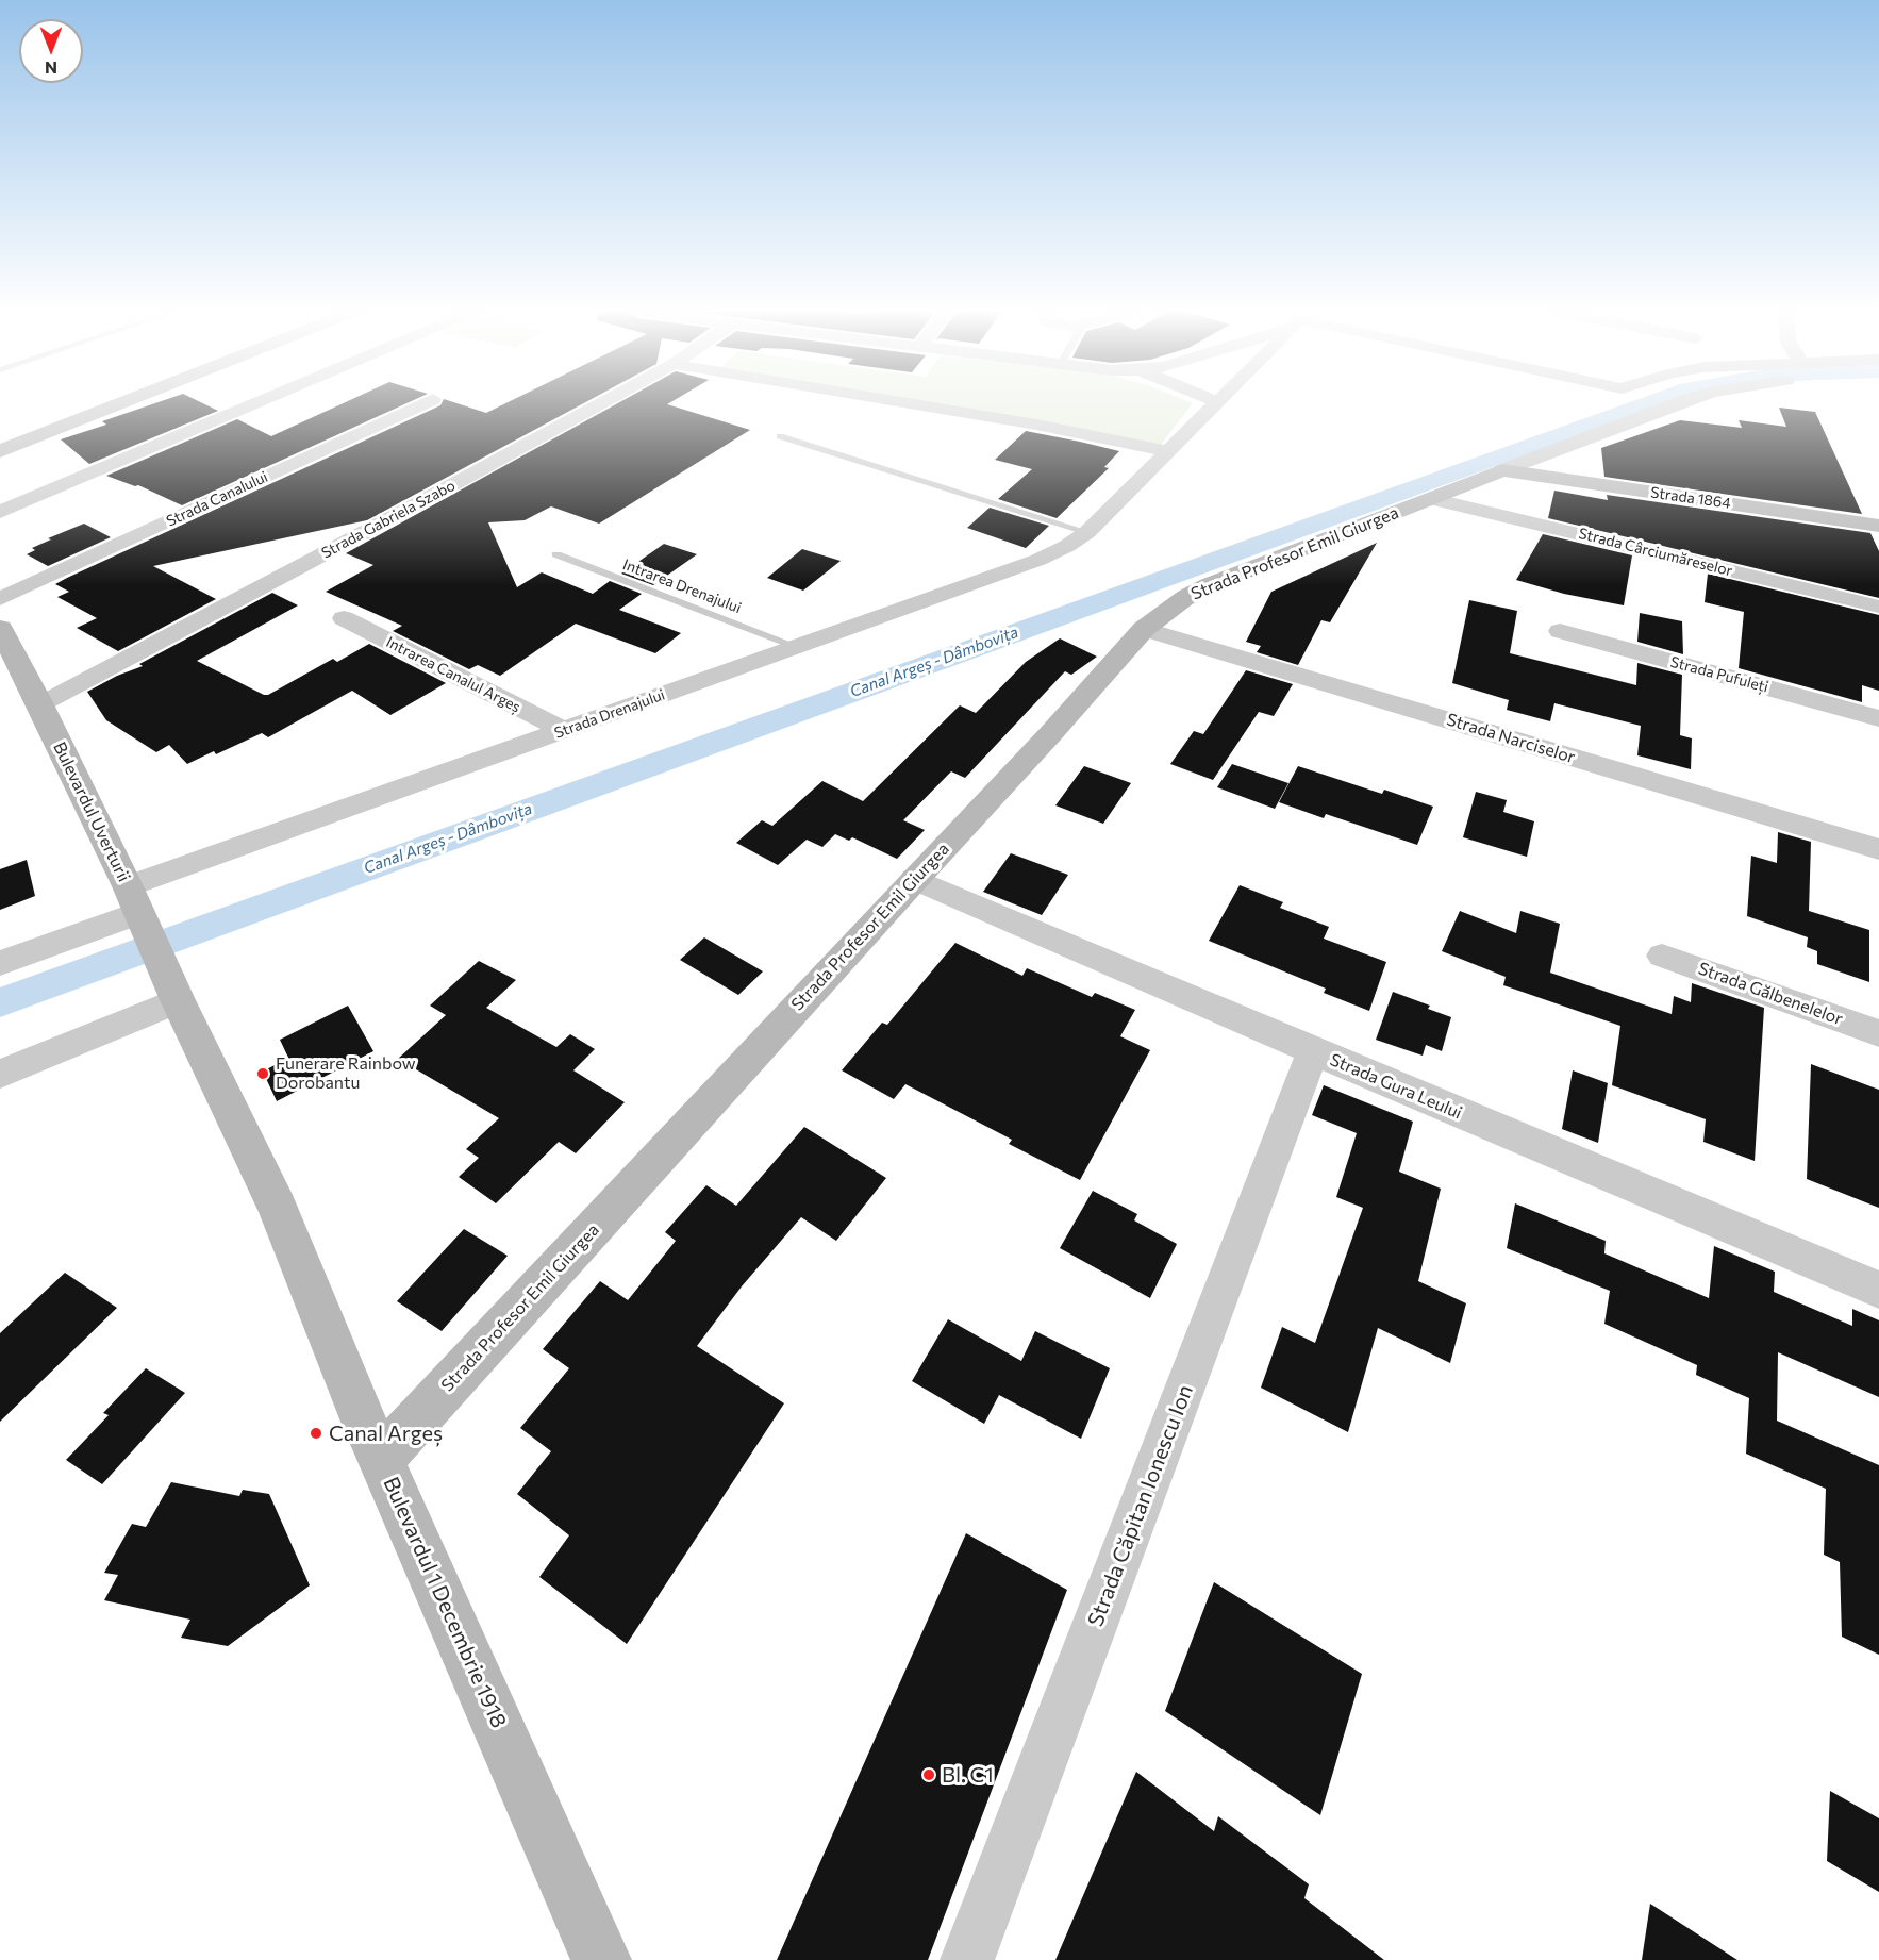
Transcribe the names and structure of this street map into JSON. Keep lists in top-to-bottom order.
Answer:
{
  "streets": {
    "street": [
      "Strada 1864",
      "Strada Canalului",
      "Strada Gabriela Szabo",
      "Strada Cârciumăreselor",
      "Strada Profesor Emil Giurgea",
      "Intrarea Canalul Argeș",
      "Strada Pufuleți",
      "Strada Drenajului",
      "Strada Narciselor",
      "Bulevardul Uverturii",
      "Strada Gălbenelelor",
      "Strada Gura Leului",
      "Strada Căpitan Ionescu Ion",
      "Bulevardul 1 Decembrie 1918"
    ],
    "lane": ["Intrarea Drenajului"]
  },
  "crossings": [
    ["Strada 1864", "Strada Profesor Emil Giurgea"],
    ["Strada Gabriela Szabo", "Bulevardul Uverturii"],
    ["Strada Cârciumăreselor", "Strada Profesor Emil Giurgea"],
    ["Strada Profesor Emil Giurgea", "Strada Narciselor"],
    ["Strada Profesor Emil Giurgea", "Strada Gura Leului"],
    ["Strada Profesor Emil Giurgea", "Bulevardul 1 Decembrie 1918"],
    ["Intrarea Drenajului", "Strada Drenajului"],
    ["Intrarea Canalul Argeș", "Strada Drenajului"],
    ["Strada Drenajului", "Bulevardul Uverturii"],
    ["Bulevardul Uverturii", "Bulevardul 1 Decembrie 1918"],
    ["Strada Gura Leului", "Strada Căpitan Ionescu Ion"]
  ],
  "water": ["Canal Argeș - Dâmbovița"],
  "places": ["Funerare Rainbow Dorobantu", "Canal Argeș", "Bl. C1"],
  "north": "bottom"
}
